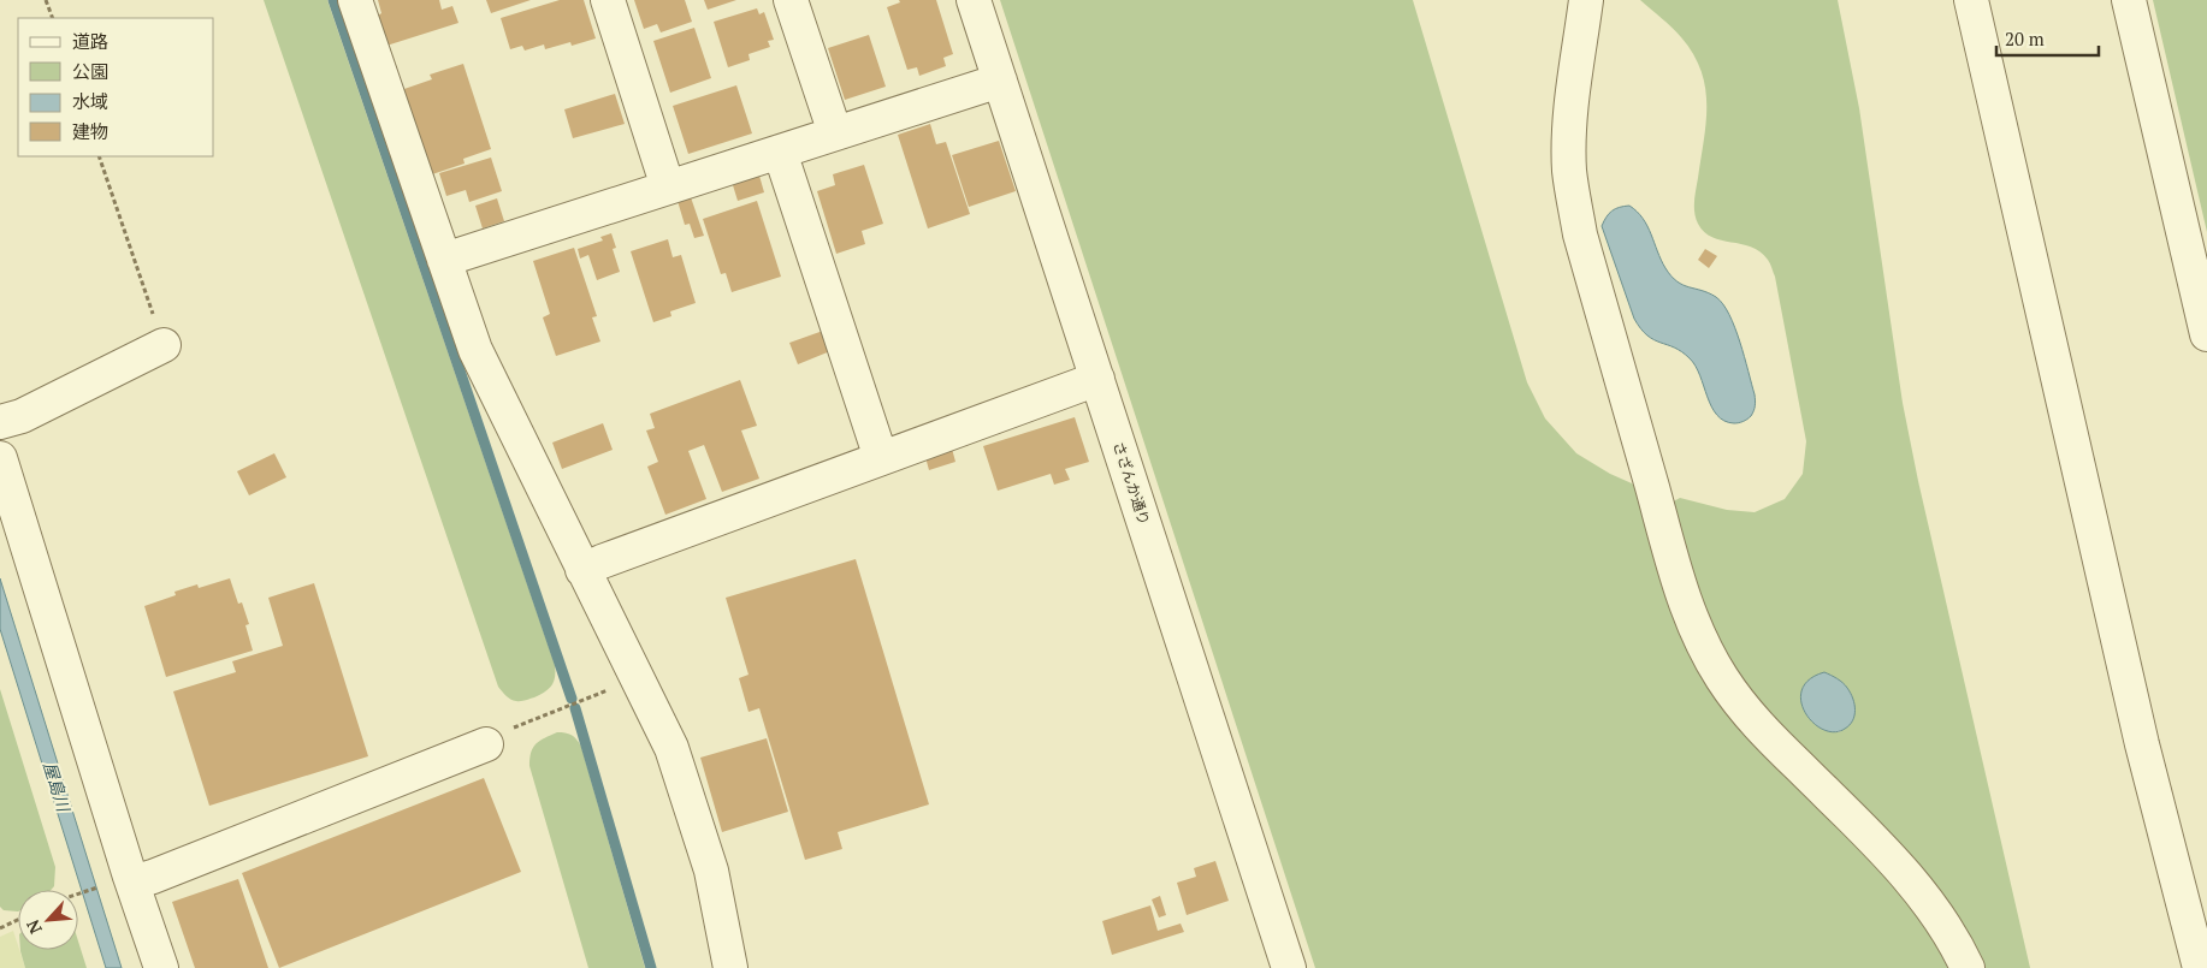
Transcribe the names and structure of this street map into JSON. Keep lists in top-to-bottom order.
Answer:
{
  "streets": {
    "street": ["さざんか通り"]
  },
  "water": ["屋島川"],
  "legend": [
    "道路",
    "公園",
    "水域",
    "建物"
  ],
  "scale_bar": "20 m",
  "north": "bottom left"
}
